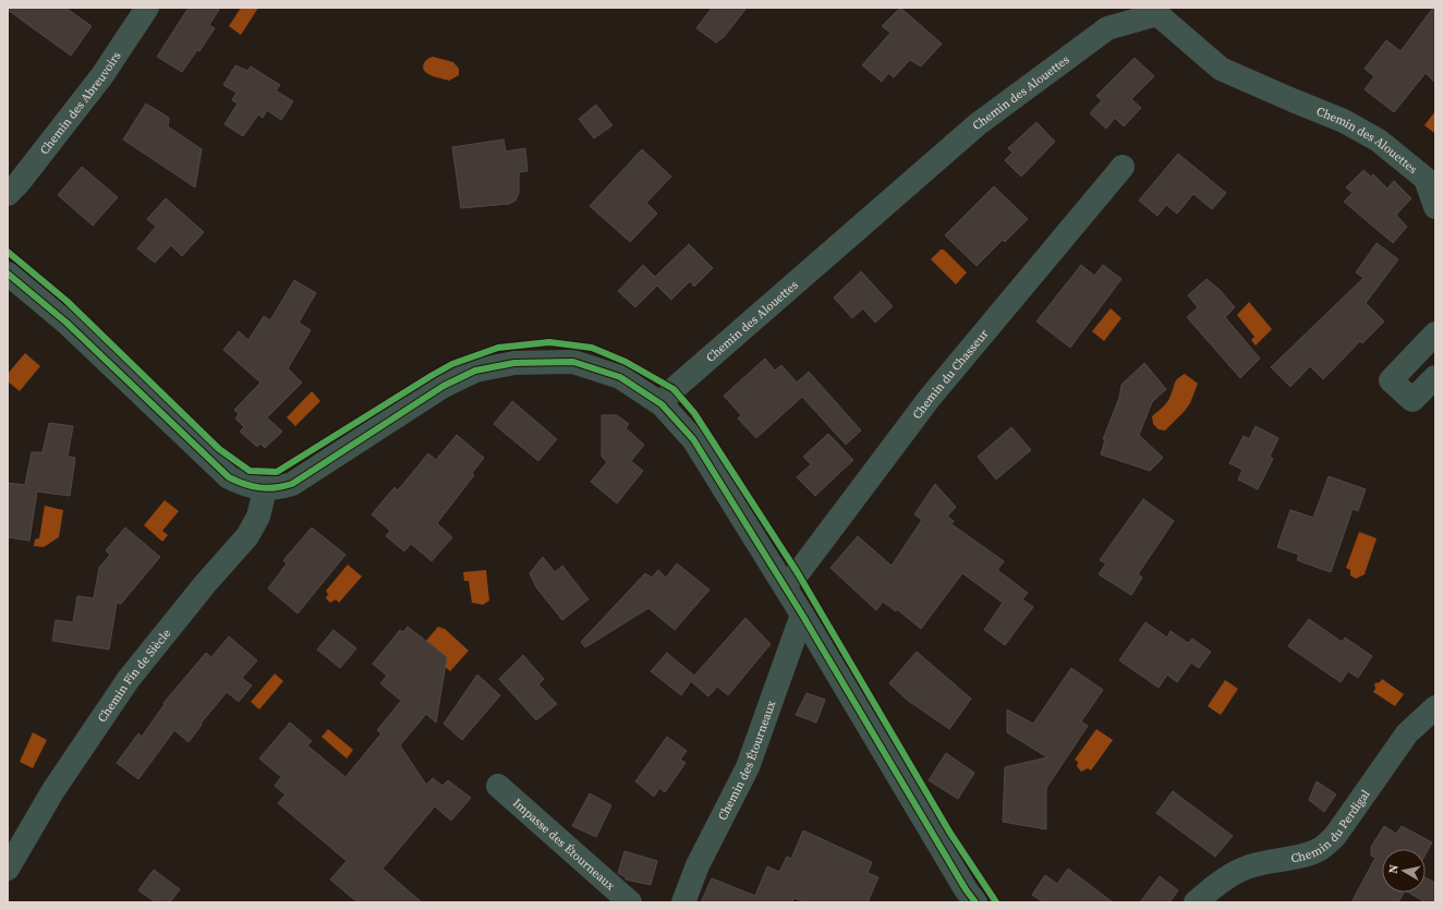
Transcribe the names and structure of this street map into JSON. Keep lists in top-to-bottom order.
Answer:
{
  "streets": {
    "street": [
      "Chemin des Alouettes",
      "Chemin des Abreuvoirs",
      "Chemin du Chasseur",
      "Chemin Fin de Siècle",
      "Chemin des Étourneaux",
      "Chemin du Perdigal",
      "Impasse des Étourneaux"
    ]
  },
  "north": "left"
}
